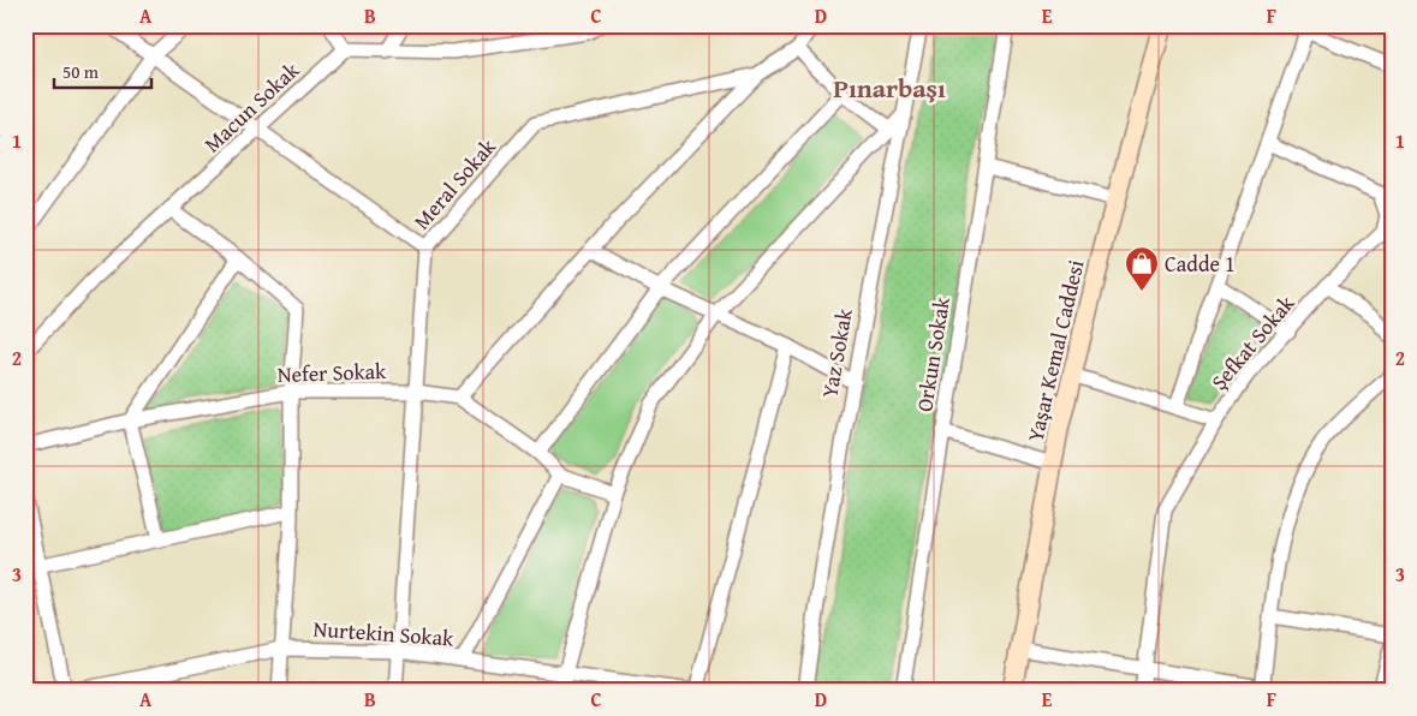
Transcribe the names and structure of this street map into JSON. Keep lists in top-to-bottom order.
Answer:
{
  "streets": {
    "street": [
      "Macun Sokak",
      "Meral Sokak",
      "Şefkat Sokak",
      "Yaşar Kemal Caddesi",
      "Yaz Sokak",
      "Orkun Sokak",
      "Nefer Sokak",
      "Nurtekin Sokak"
    ]
  },
  "crossings": [
    ["Meral Sokak", "Nefer Sokak"],
    ["Meral Sokak", "Nurtekin Sokak"]
  ],
  "districts": ["Pınarbaşı"],
  "places": {
    "shop": ["Cadde 1"]
  },
  "scale_bar": "50 m",
  "grid": {
    "columns": [
      "A",
      "B",
      "C",
      "D",
      "E",
      "F"
    ],
    "rows": ["1", "2", "3"]
  }
}
